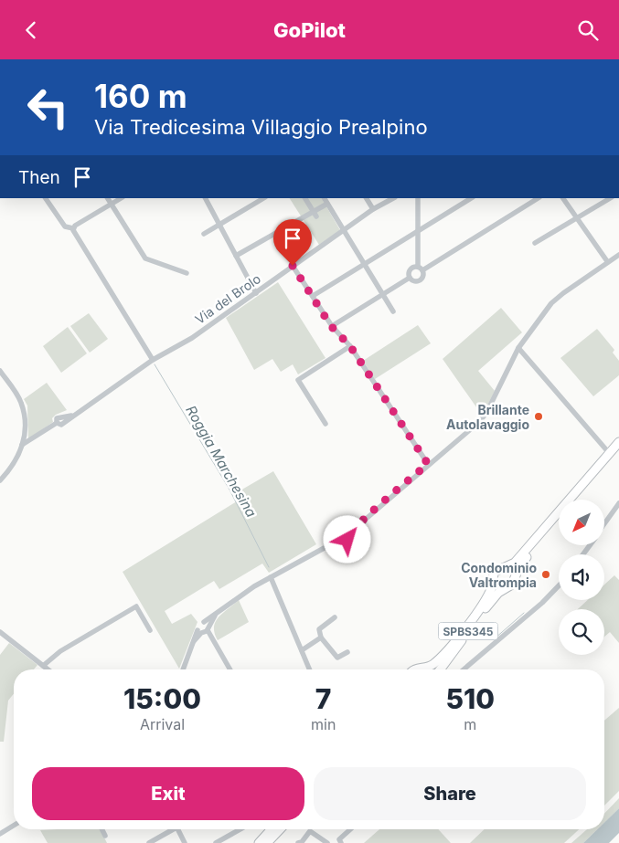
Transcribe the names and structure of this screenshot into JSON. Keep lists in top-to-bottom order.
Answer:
{
  "streets": {
    "main road": ["SPBS345"],
    "street": ["Via del Brolo"]
  },
  "water": ["Roggia Marchesina"],
  "places": ["Brillante Autolavaggio", "Condominio Valtrompia"],
  "north": "bottom left",
  "page": {
    "header": "GoPilot",
    "turn": ["160 m", "Via Tredicesima Villaggio Prealpino"],
    "then": "Then",
    "eta": [
      "15:00",
      "Arrival",
      "7",
      "min",
      "510",
      "m"
    ],
    "buttons": ["Exit", "Share"]
  }
}
